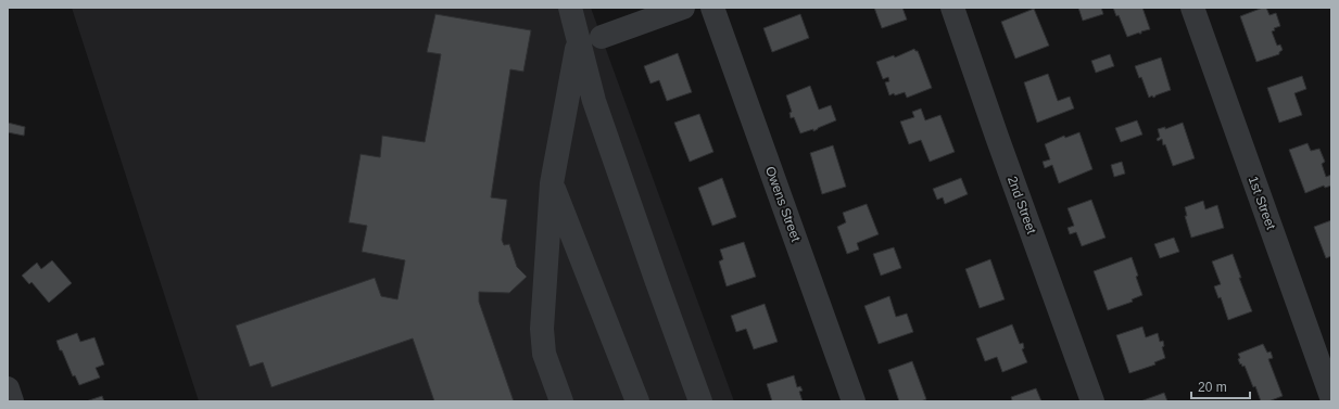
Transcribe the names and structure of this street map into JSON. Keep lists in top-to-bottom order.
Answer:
{
  "streets": {
    "street": ["1st Street", "Owens Street", "2nd Street"]
  },
  "scale_bar": "20 m"
}
